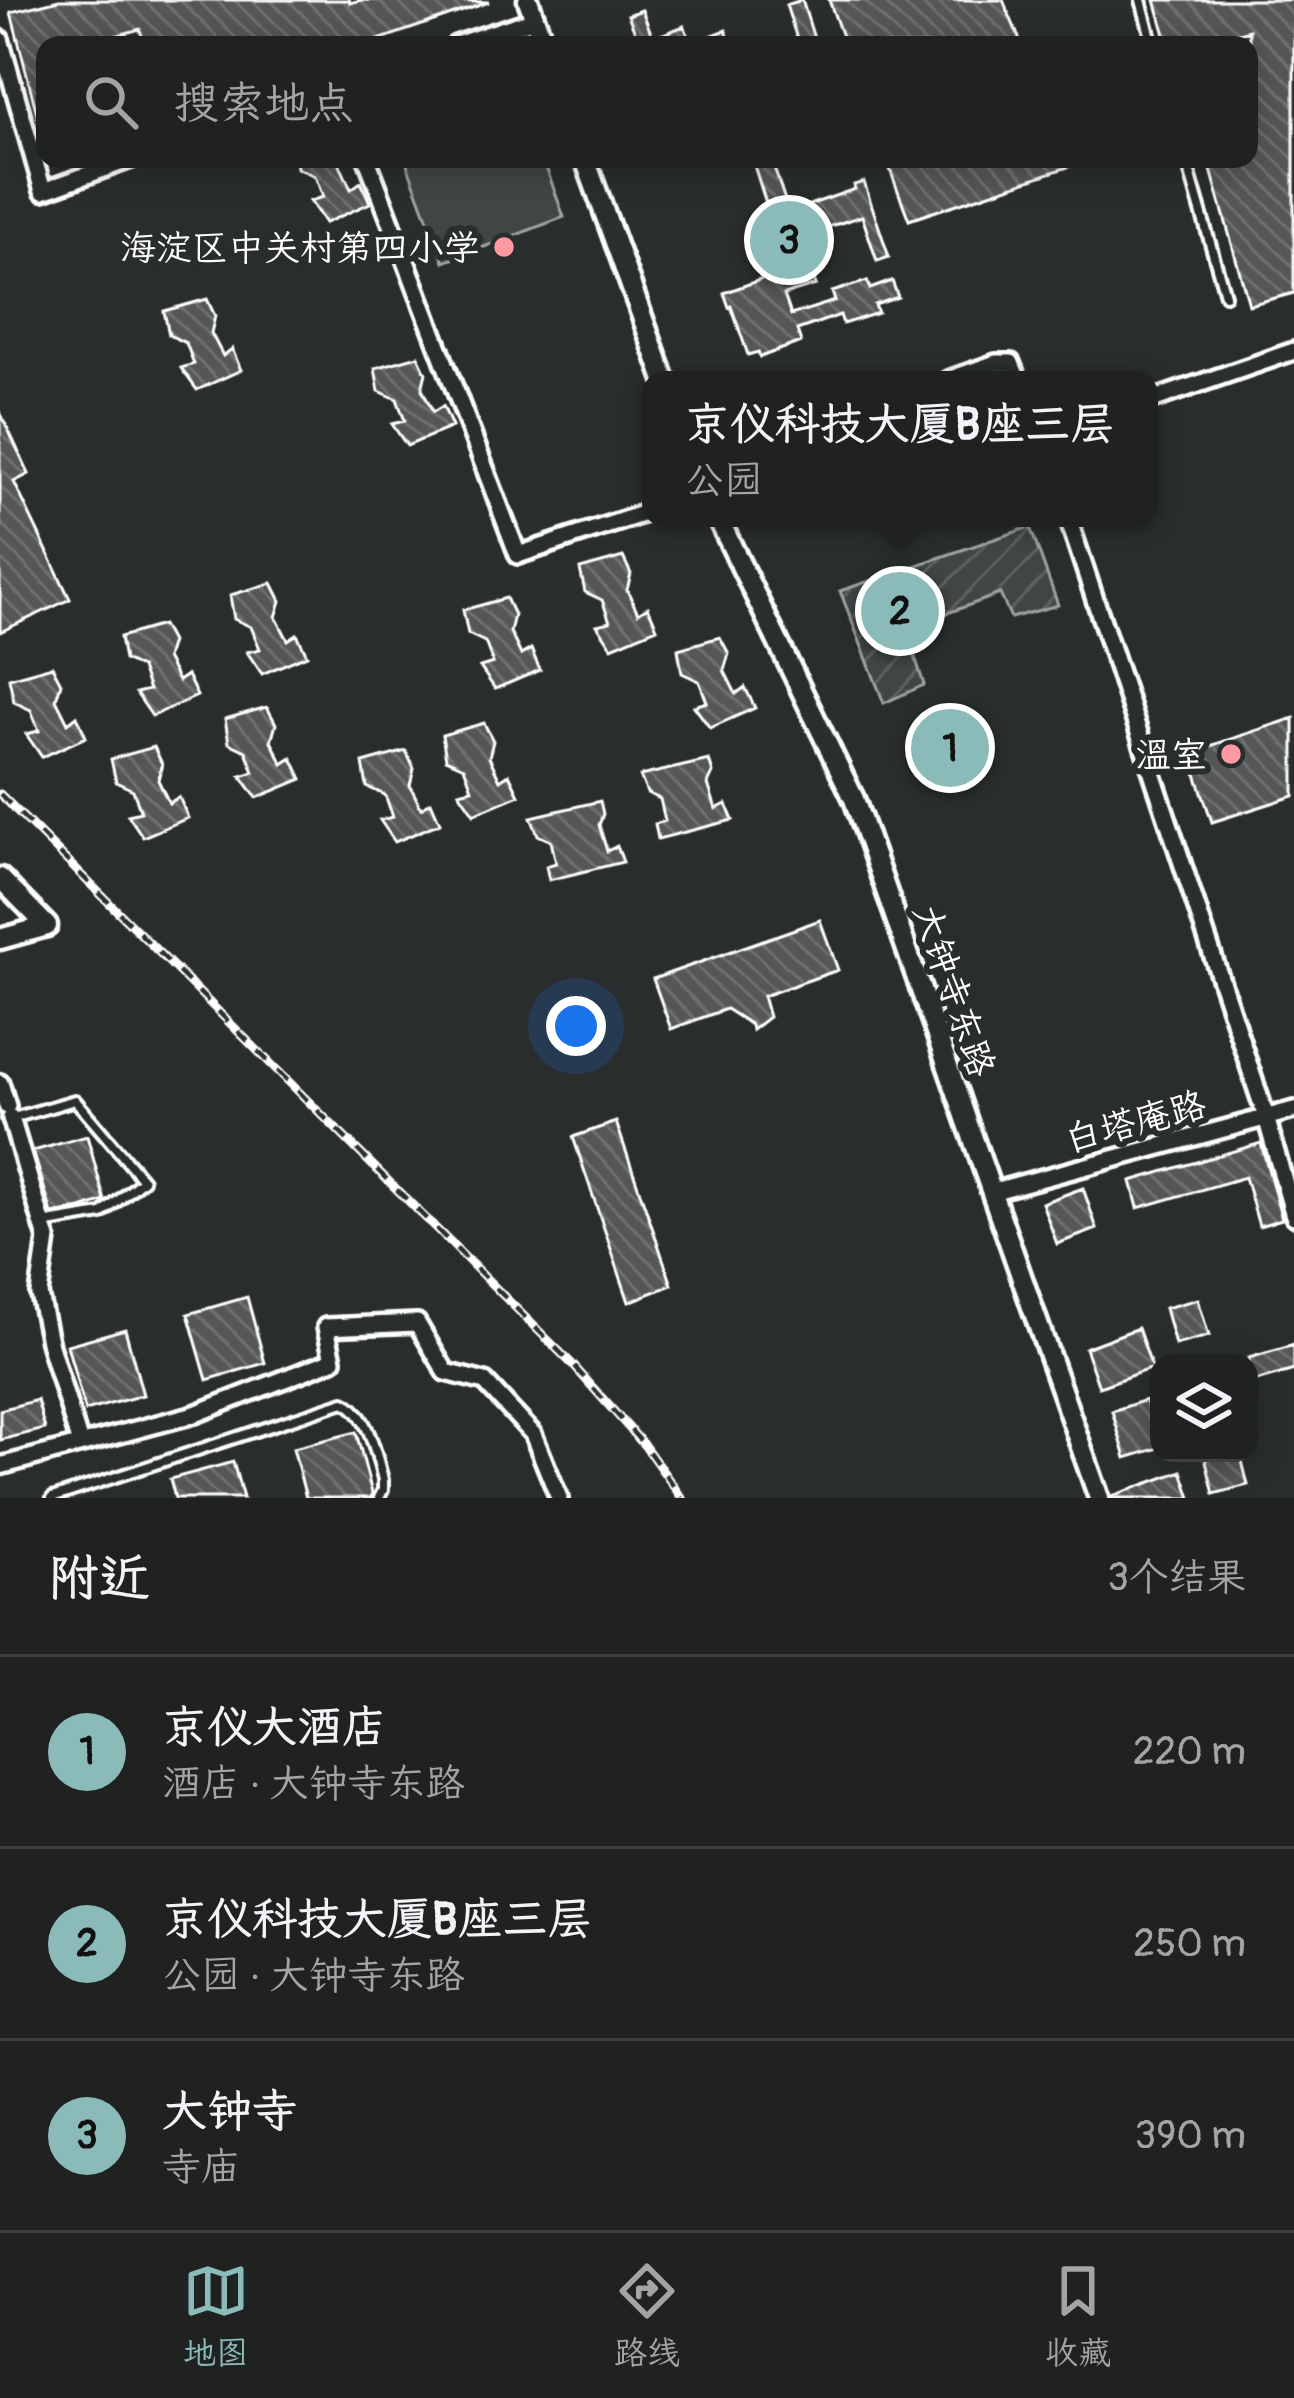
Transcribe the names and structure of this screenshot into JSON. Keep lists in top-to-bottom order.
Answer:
{
  "streets": {
    "street": ["大钟寺东路", "白塔庵路"]
  },
  "crossings": [
    ["大钟寺东路", "白塔庵路"]
  ],
  "places": ["海淀区中关村第四小学", "温室"],
  "page": {
    "search": "搜索地点",
    "pins": ["3", "2", "1"],
    "popup": ["京仪科技大厦B座三层", "公园"],
    "heading": ["附近", "3个结果"],
    "list": [
      {
        "mark": "1",
        "name": "京仪大酒店",
        "note": "酒店 · 大钟寺东路",
        "value": "220 m"
      },
      {
        "mark": "2",
        "name": "京仪科技大厦B座三层",
        "note": "公园 · 大钟寺东路",
        "value": "250 m"
      },
      {
        "mark": "3",
        "name": "大钟寺",
        "note": "寺庙",
        "value": "390 m"
      }
    ],
    "nav": ["地图", "路线", "收藏"]
  }
}
